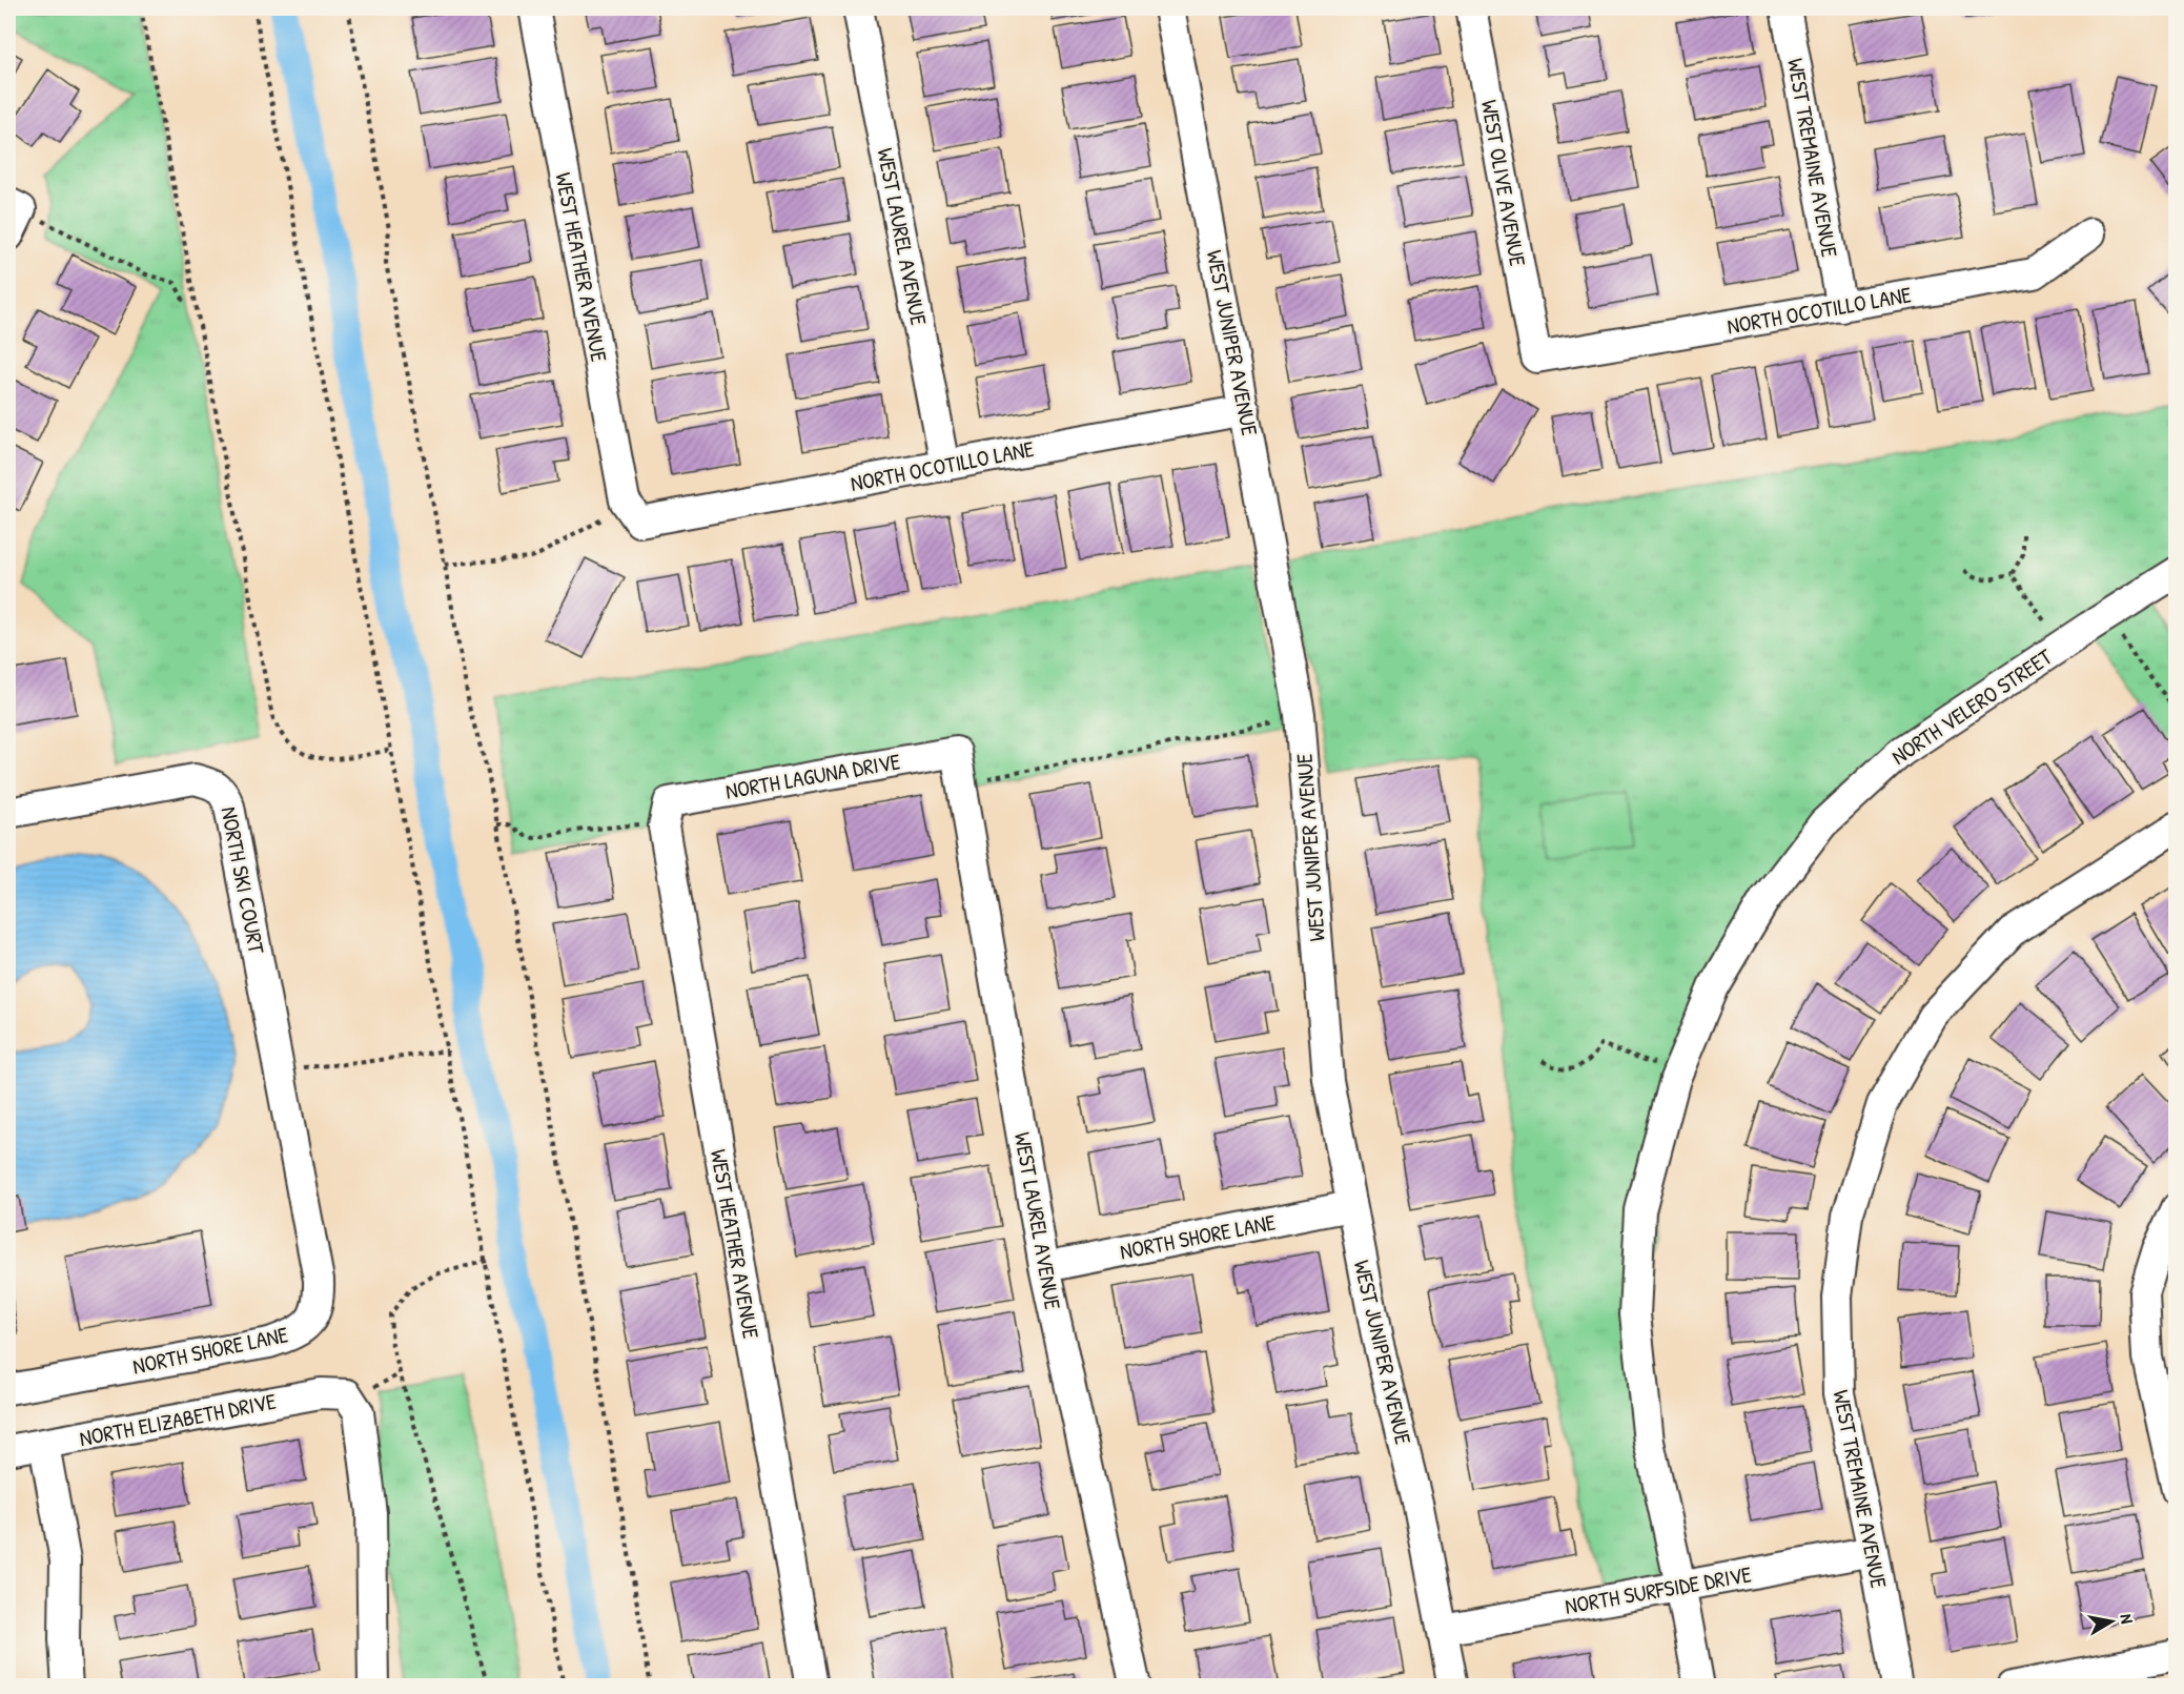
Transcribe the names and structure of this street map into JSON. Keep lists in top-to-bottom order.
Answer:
{
  "streets": {
    "street": [
      "WEST TREMAINE AVENUE",
      "WEST OLIVE AVENUE",
      "WEST LAUREL AVENUE",
      "WEST HEATHER AVENUE",
      "NORTH OCOTILLO LANE",
      "WEST JUNIPER AVENUE",
      "NORTH VELERO STREET",
      "NORTH LAGUNA DRIVE",
      "NORTH SKI COURT",
      "NORTH SHORE LANE",
      "NORTH ELIZABETH DRIVE",
      "NORTH SURFSIDE DRIVE"
    ]
  },
  "crossings": [
    ["WEST TREMAINE AVENUE", "NORTH OCOTILLO LANE"],
    ["WEST TREMAINE AVENUE", "NORTH SURFSIDE DRIVE"],
    ["WEST OLIVE AVENUE", "NORTH OCOTILLO LANE"],
    ["WEST LAUREL AVENUE", "NORTH OCOTILLO LANE"],
    ["WEST LAUREL AVENUE", "NORTH LAGUNA DRIVE"],
    ["WEST LAUREL AVENUE", "NORTH SHORE LANE"],
    ["WEST HEATHER AVENUE", "NORTH OCOTILLO LANE"],
    ["WEST HEATHER AVENUE", "NORTH LAGUNA DRIVE"],
    ["NORTH OCOTILLO LANE", "WEST JUNIPER AVENUE"],
    ["WEST JUNIPER AVENUE", "NORTH SHORE LANE"],
    ["WEST JUNIPER AVENUE", "NORTH SURFSIDE DRIVE"],
    ["NORTH VELERO STREET", "NORTH SURFSIDE DRIVE"],
    ["NORTH SKI COURT", "NORTH SHORE LANE"]
  ],
  "north": "right"
}
